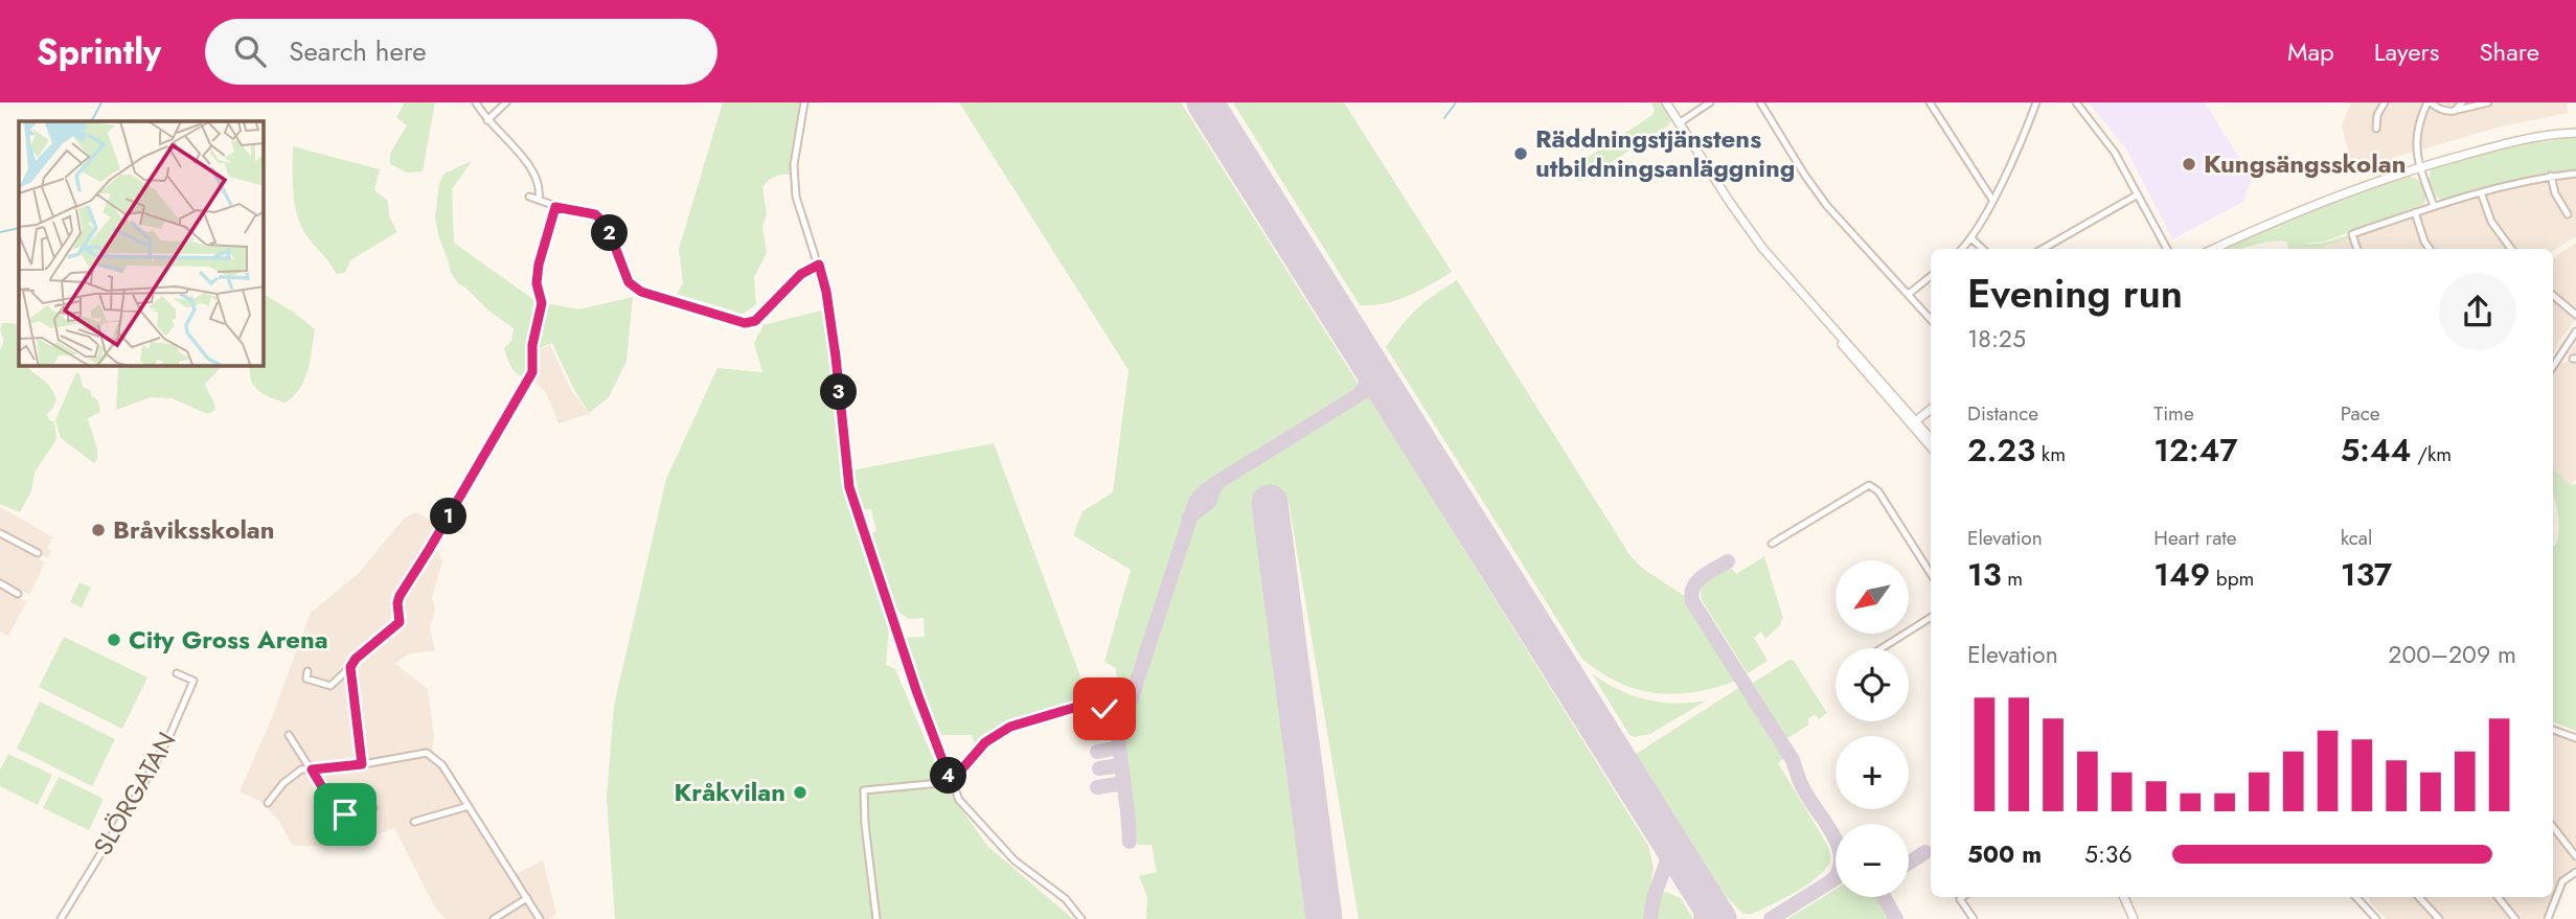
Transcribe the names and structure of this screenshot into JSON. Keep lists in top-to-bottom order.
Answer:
{
  "streets": {
    "street": ["SLÖRGATAN"]
  },
  "places": [
    "Räddningstjänstens utbildningsanläggning",
    "Kungsängsskolan",
    "Bråviksskolan",
    "City Gross Arena",
    "Kråkvilan"
  ],
  "north": "bottom left",
  "page": {
    "header": "Sprintly",
    "search": "Search here",
    "nav": ["Map", "Layers", "Share"],
    "pins": [
      "2",
      "3",
      "1",
      "4"
    ],
    "heading": ["Evening run", "18:25"],
    "stats": [
      ["Distance", "2.23 km"],
      ["Time", "12:47"],
      ["Pace", "5:44 /km"],
      ["Elevation", "13 m"],
      ["Heart rate", "149 bpm"],
      ["kcal", "137"]
    ],
    "map_buttons": ["+", "−"],
    "chart": ["Elevation", "200–209 m"],
    "list": [
      {
        "name": "500 m",
        "note": "5:36"
      }
    ]
  }
}
